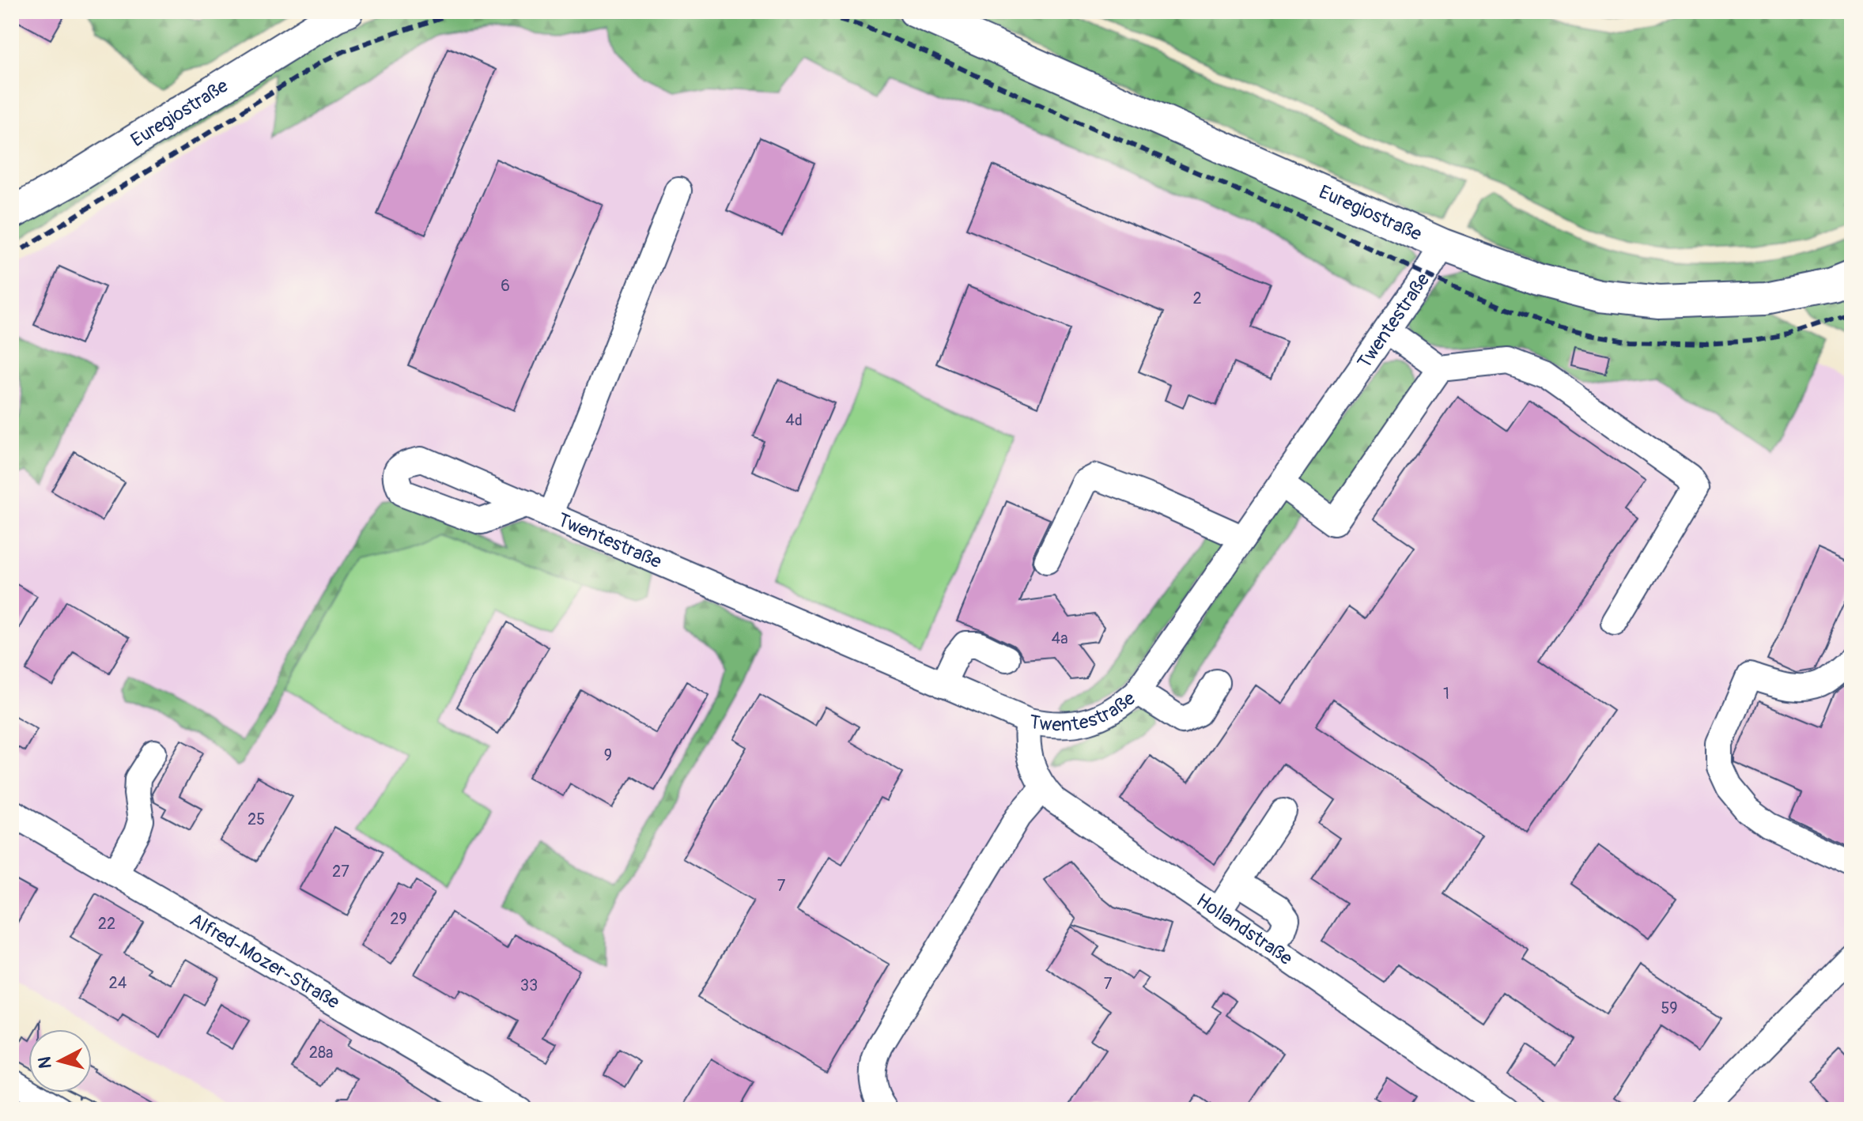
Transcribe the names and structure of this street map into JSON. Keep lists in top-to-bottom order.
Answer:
{
  "streets": {
    "main road": ["Euregiostraße"],
    "street": ["Twentestraße", "Hollandstraße", "Alfred-Mozer-Straße"]
  },
  "crossings": [
    ["Euregiostraße", "Twentestraße"],
    ["Twentestraße", "Hollandstraße"]
  ],
  "house_numbers": [
    "6",
    "2",
    "4d",
    "4a",
    "1",
    "9",
    "25",
    "27",
    "7",
    "29",
    "22",
    "24",
    "7",
    "33",
    "59",
    "28a"
  ],
  "north": "left"
}
